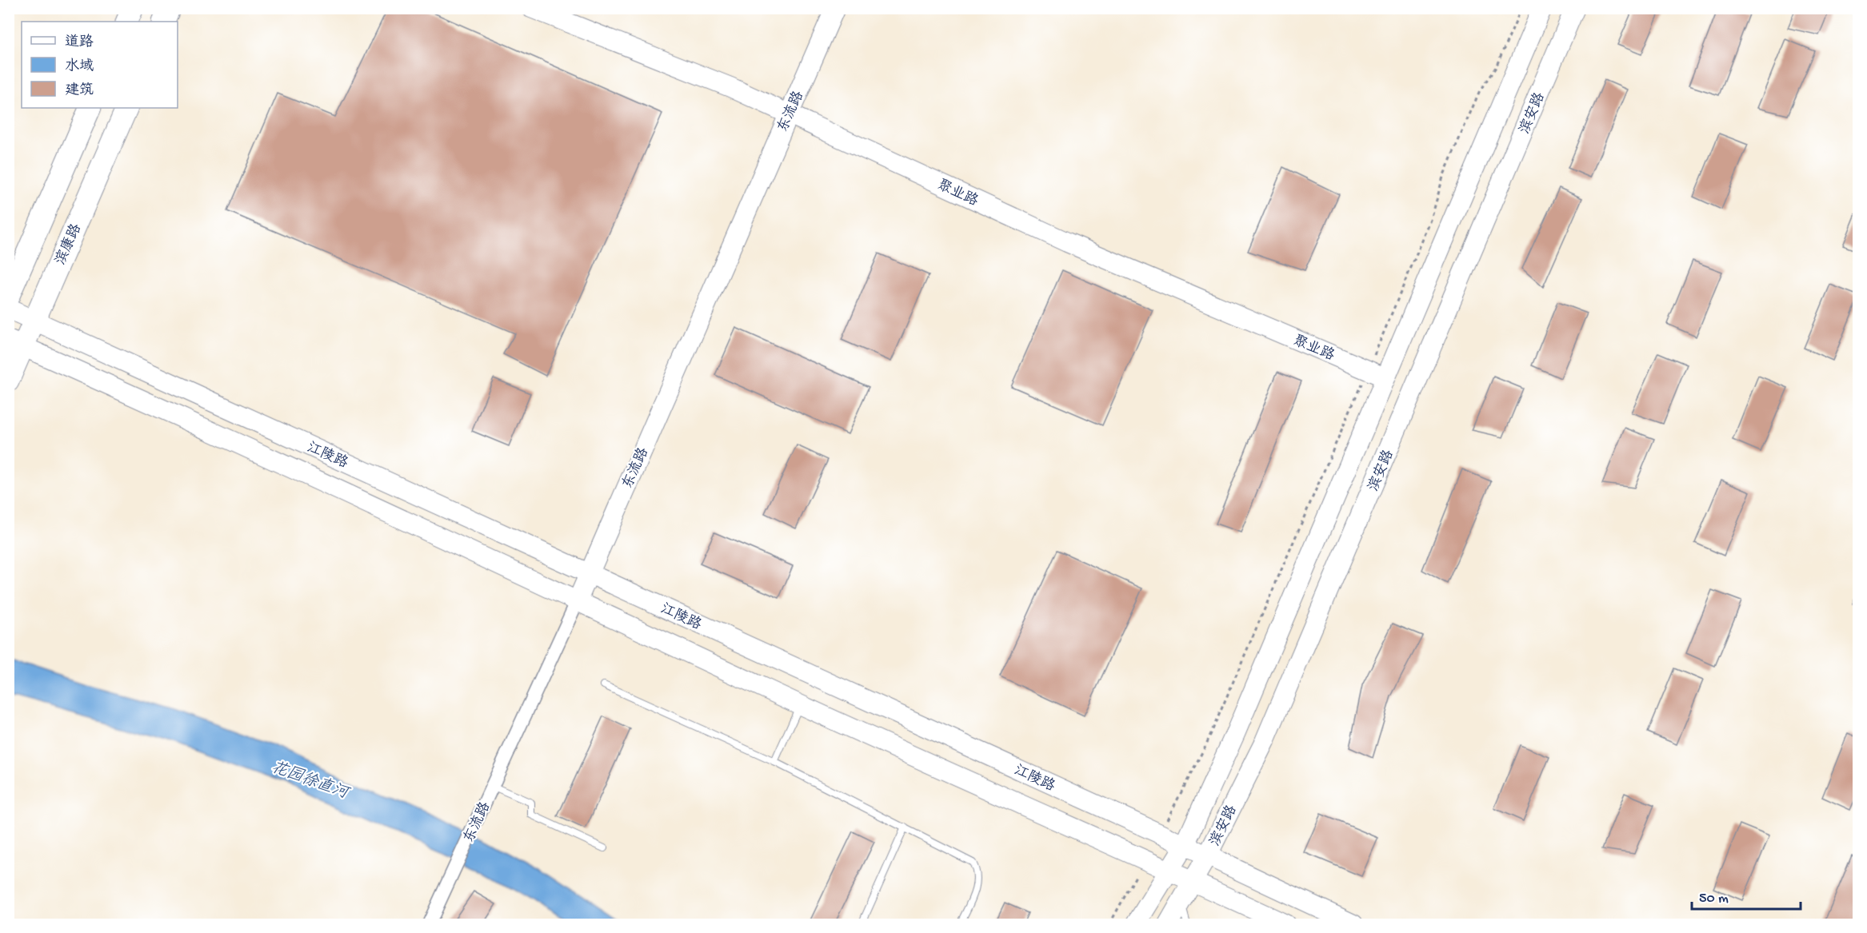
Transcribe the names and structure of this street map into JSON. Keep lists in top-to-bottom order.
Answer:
{
  "streets": {
    "main road": [
      "东流路",
      "滨安路",
      "聚业路",
      "滨康路",
      "江陵路"
    ]
  },
  "crossings": [
    ["东流路", "聚业路"],
    ["东流路", "江陵路"],
    ["滨安路", "聚业路"],
    ["滨安路", "江陵路"],
    ["滨康路", "江陵路"]
  ],
  "water": ["花园徐直河"],
  "legend": ["道路", "水域", "建筑"],
  "scale_bar": "50 m"
}
